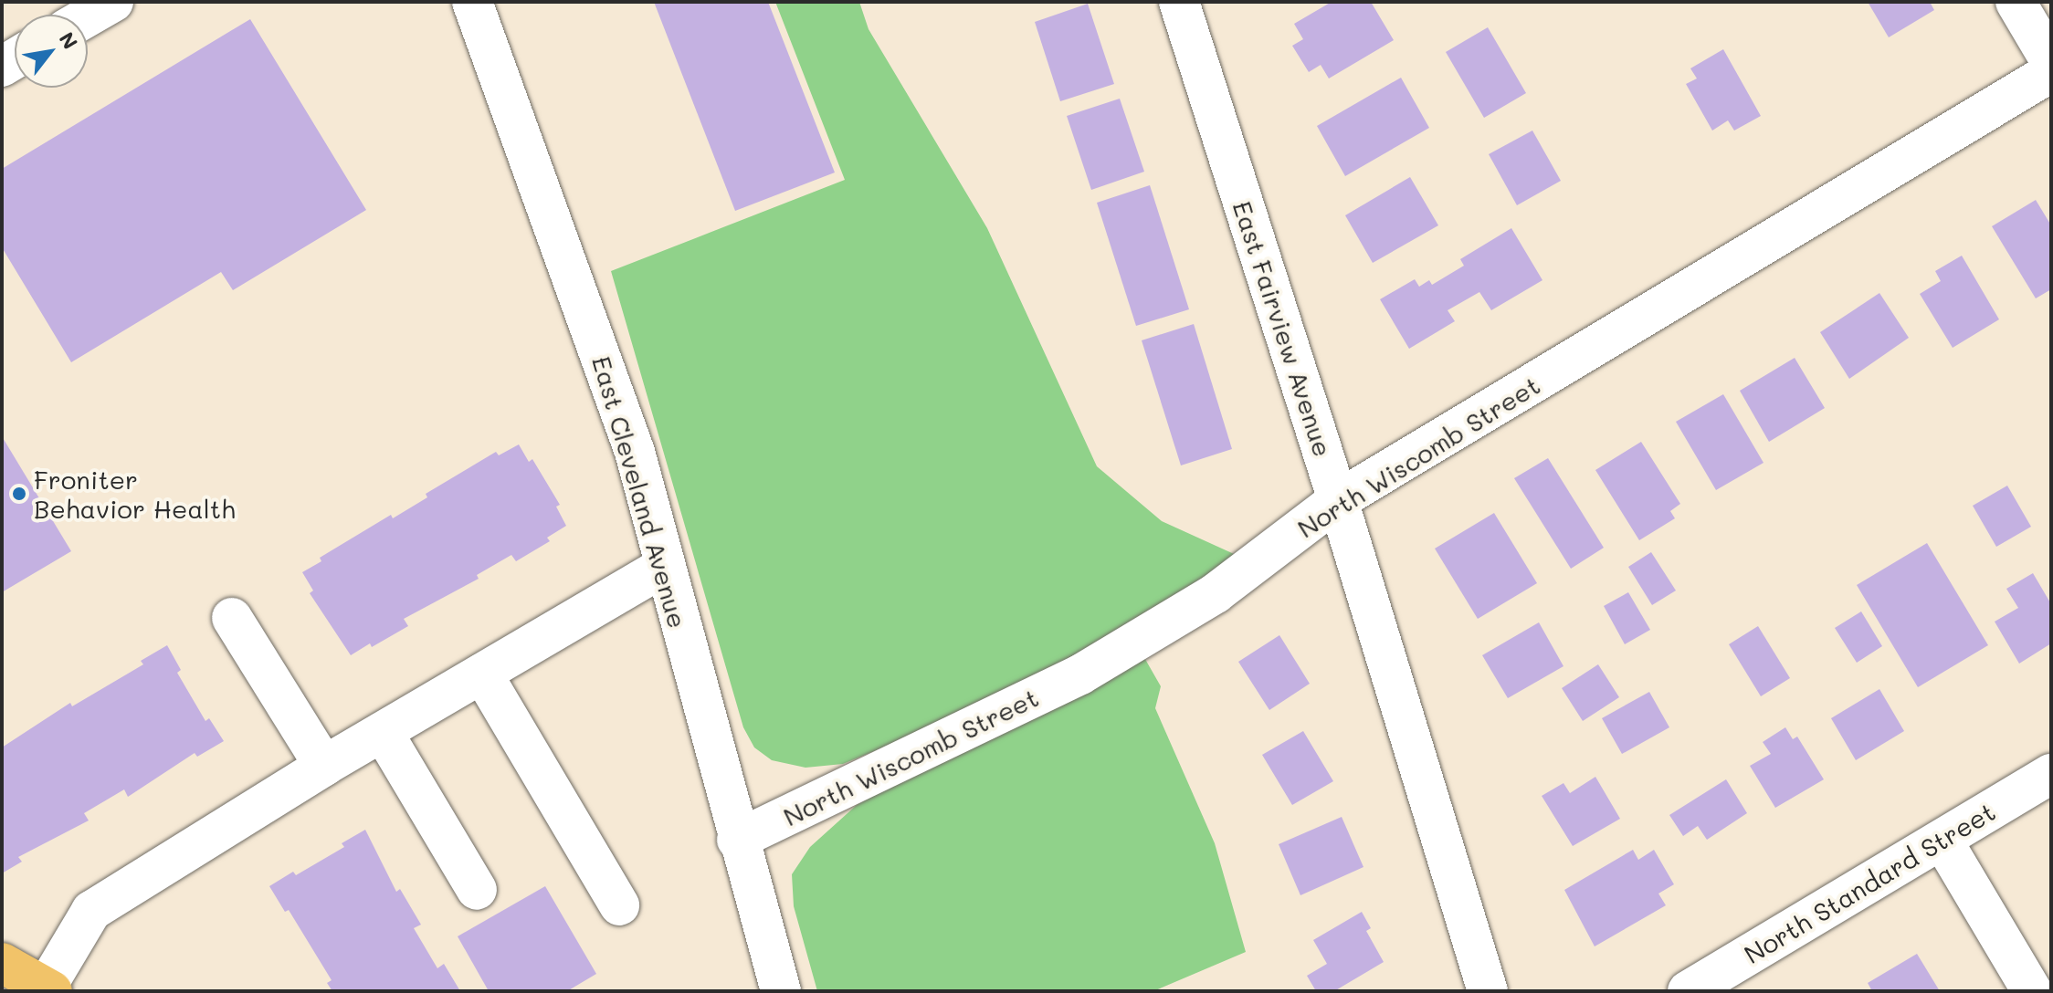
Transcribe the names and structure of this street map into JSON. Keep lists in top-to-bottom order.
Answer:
{
  "streets": {
    "street": [
      "East Fairview Avenue",
      "North Wiscomb Street",
      "East Cleveland Avenue",
      "North Standard Street"
    ]
  },
  "crossings": [
    ["East Fairview Avenue", "North Wiscomb Street"],
    ["North Wiscomb Street", "East Cleveland Avenue"]
  ],
  "places": ["Froniter Behavior Health"],
  "north": "top right"
}
